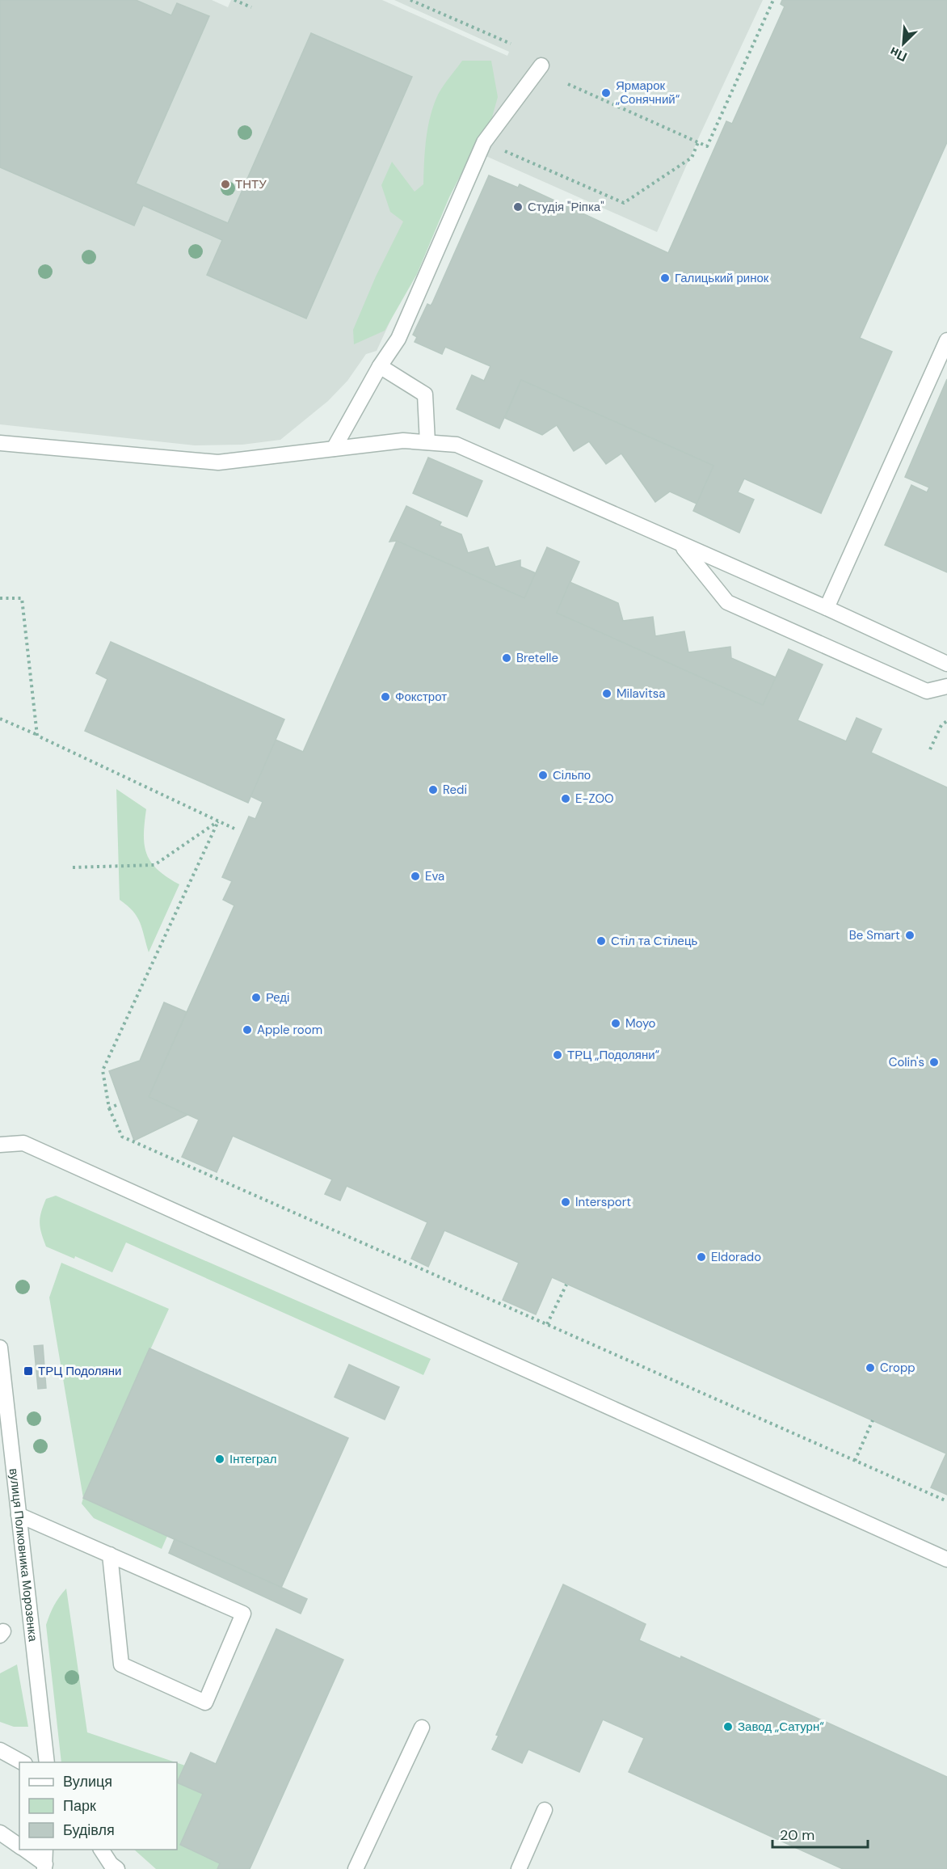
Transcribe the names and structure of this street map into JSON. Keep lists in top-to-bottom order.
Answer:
{
  "streets": {
    "street": ["вулиця Полковника Морозенка"]
  },
  "places": {
    "other": [
      "Ярмарок „Сонячний“",
      "ТНТУ",
      "Студія \"Ріпка\"",
      "Галицький ринок",
      "Bretelle",
      "Milavitsa",
      "Фокстрот",
      "Сільпо",
      "Redi",
      "E-ZOO",
      "Eva",
      "Be Smart",
      "Стіл та Стілець",
      "Реді",
      "Moyo",
      "Apple room",
      "ТРЦ „Подоляни“",
      "Colin's",
      "Intersport",
      "Eldorado",
      "Cropp",
      "Інтеграл",
      "Завод „Сатурн“"
    ],
    "transit": ["ТРЦ Подоляни"]
  },
  "legend": ["Вулиця", "Парк", "Будівля"],
  "scale_bar": "20 m",
  "north": "bottom left"
}
